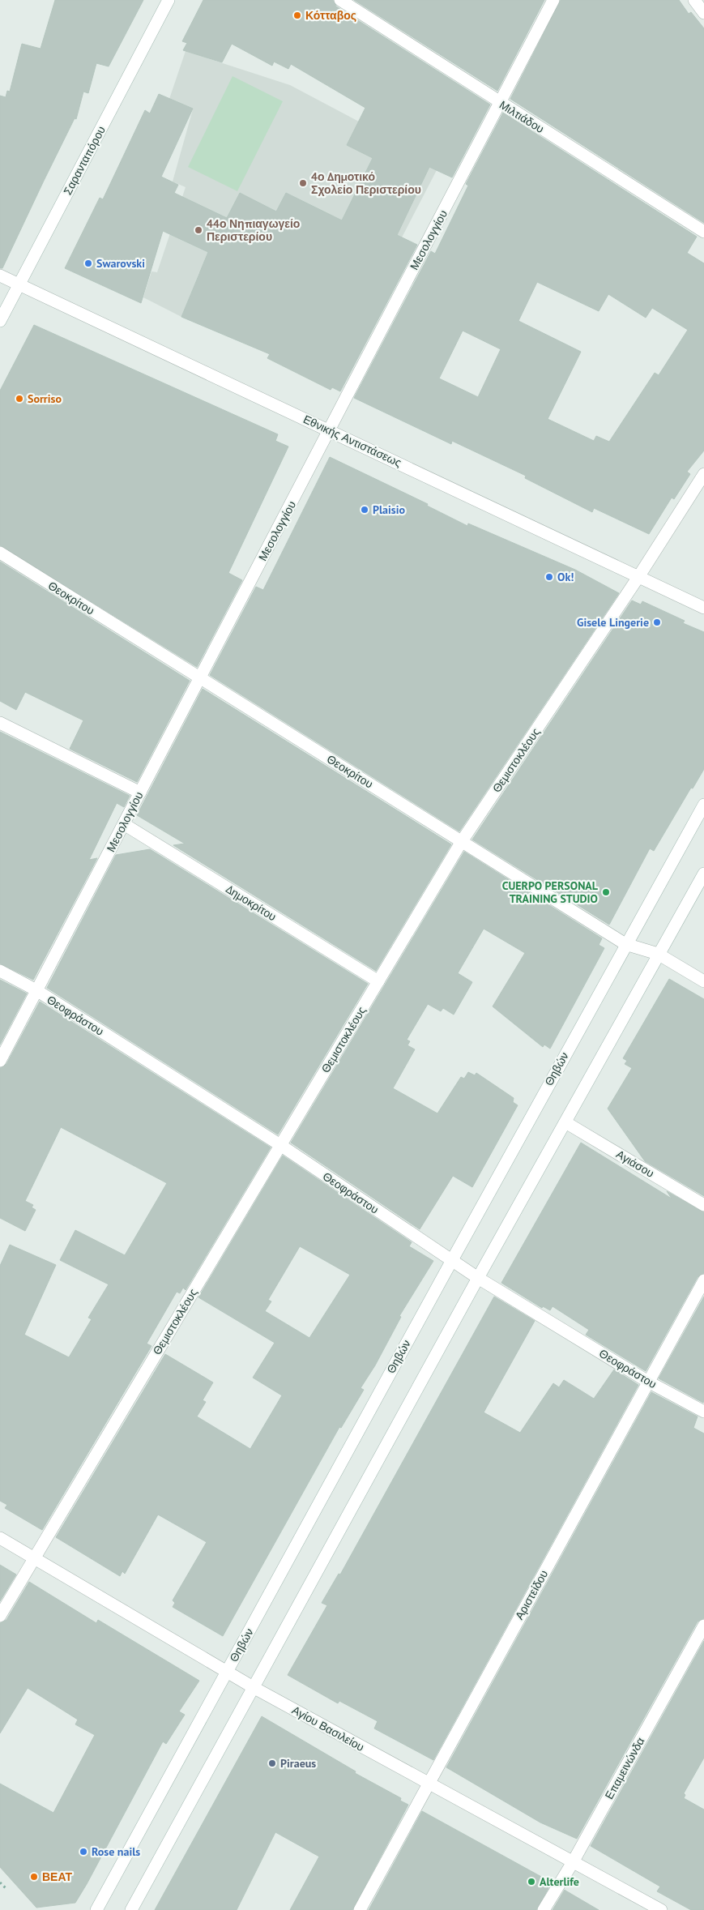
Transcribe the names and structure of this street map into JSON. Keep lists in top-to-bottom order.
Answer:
{
  "streets": {
    "street": [
      "Μιλτιάδου",
      "Σαρανταπόρου",
      "Μεσολογγίου",
      "Εθνικής Αντιστάσεως",
      "Θεοκρίτου",
      "Θεμιστοκλέους",
      "Δημοκρίτου",
      "Θεοφράστου",
      "Θηβών",
      "Αγιάσου",
      "Αριστείδου",
      "Αγίου Βασιλείου",
      "Επαμεινώνδα"
    ]
  },
  "crossings": [
    ["Μιλτιάδου", "Μεσολογγίου"],
    ["Σαρανταπόρου", "Εθνικής Αντιστάσεως"],
    ["Μεσολογγίου", "Εθνικής Αντιστάσεως"],
    ["Μεσολογγίου", "Θεοκρίτου"],
    ["Μεσολογγίου", "Δημοκρίτου"],
    ["Μεσολογγίου", "Θεοφράστου"],
    ["Εθνικής Αντιστάσεως", "Θεμιστοκλέους"],
    ["Θεοκρίτου", "Θεμιστοκλέους"],
    ["Θεοκρίτου", "Θηβών"],
    ["Θεμιστοκλέους", "Δημοκρίτου"],
    ["Θεμιστοκλέους", "Θεοφράστου"],
    ["Θεμιστοκλέους", "Αγίου Βασιλείου"],
    ["Θεοφράστου", "Θηβών"],
    ["Θεοφράστου", "Αριστείδου"],
    ["Θηβών", "Αγίου Βασιλείου"],
    ["Αριστείδου", "Αγίου Βασιλείου"],
    ["Αγίου Βασιλείου", "Επαμεινώνδα"]
  ],
  "places": [
    "Κότταβος",
    "4ο Δημοτικό Σχολείο Περιστερίου",
    "44ο Νηπιαγωγείο Περιστερίου",
    "Swarovski",
    "Sorriso",
    "Plaisio",
    "Ok!",
    "Gisele Lingerie",
    "CUERPO PERSONAL TRAINING STUDIO",
    "Piraeus",
    "Rose nails",
    "ΒΕΑΤ",
    "Alterlife"
  ]
}
